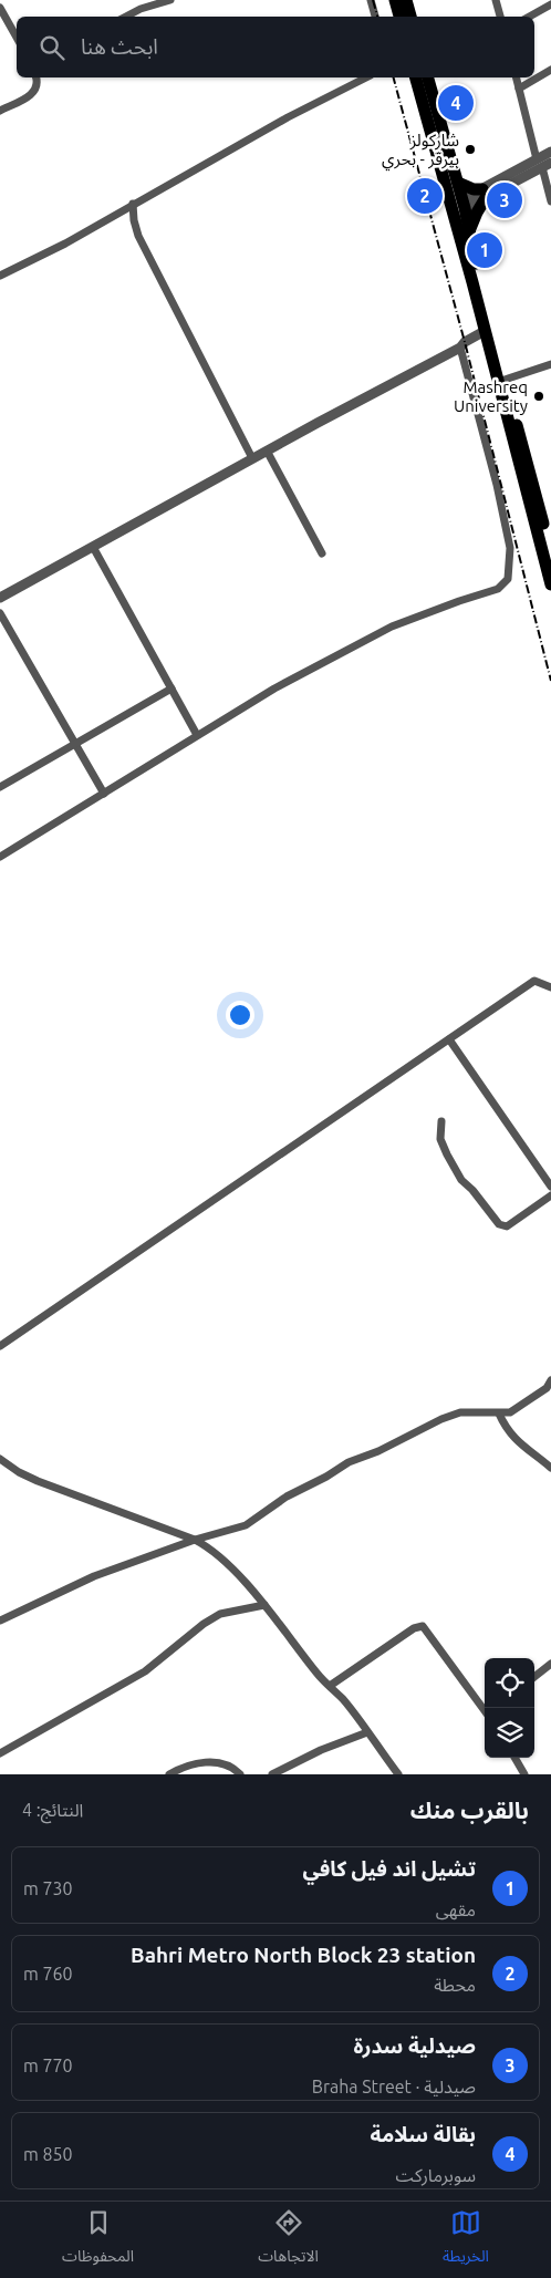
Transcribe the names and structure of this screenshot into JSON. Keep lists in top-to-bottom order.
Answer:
{
  "places": ["شاركولز بيرقر - بحري", "Mashreq University"],
  "page": {
    "search": "ابحث هنا",
    "pins": [
      "4",
      "2",
      "3",
      "1"
    ],
    "heading": ["بالقرب منك", "النتائج: 4"],
    "list": [
      {
        "mark": "1",
        "name": "تشيل اند فيل كافي",
        "note": "مقهى",
        "value": "730 m"
      },
      {
        "mark": "2",
        "name": "Bahri Metro North Block 23 station",
        "note": "محطة",
        "value": "760 m"
      },
      {
        "mark": "3",
        "name": "صيدلية سدرة",
        "note": "صيدلية · Braha Street",
        "value": "770 m"
      },
      {
        "mark": "4",
        "name": "بقالة سلامة",
        "note": "سوبرماركت",
        "value": "850 m"
      }
    ],
    "nav": ["الخريطة", "الاتجاهات", "المحفوظات"]
  }
}
